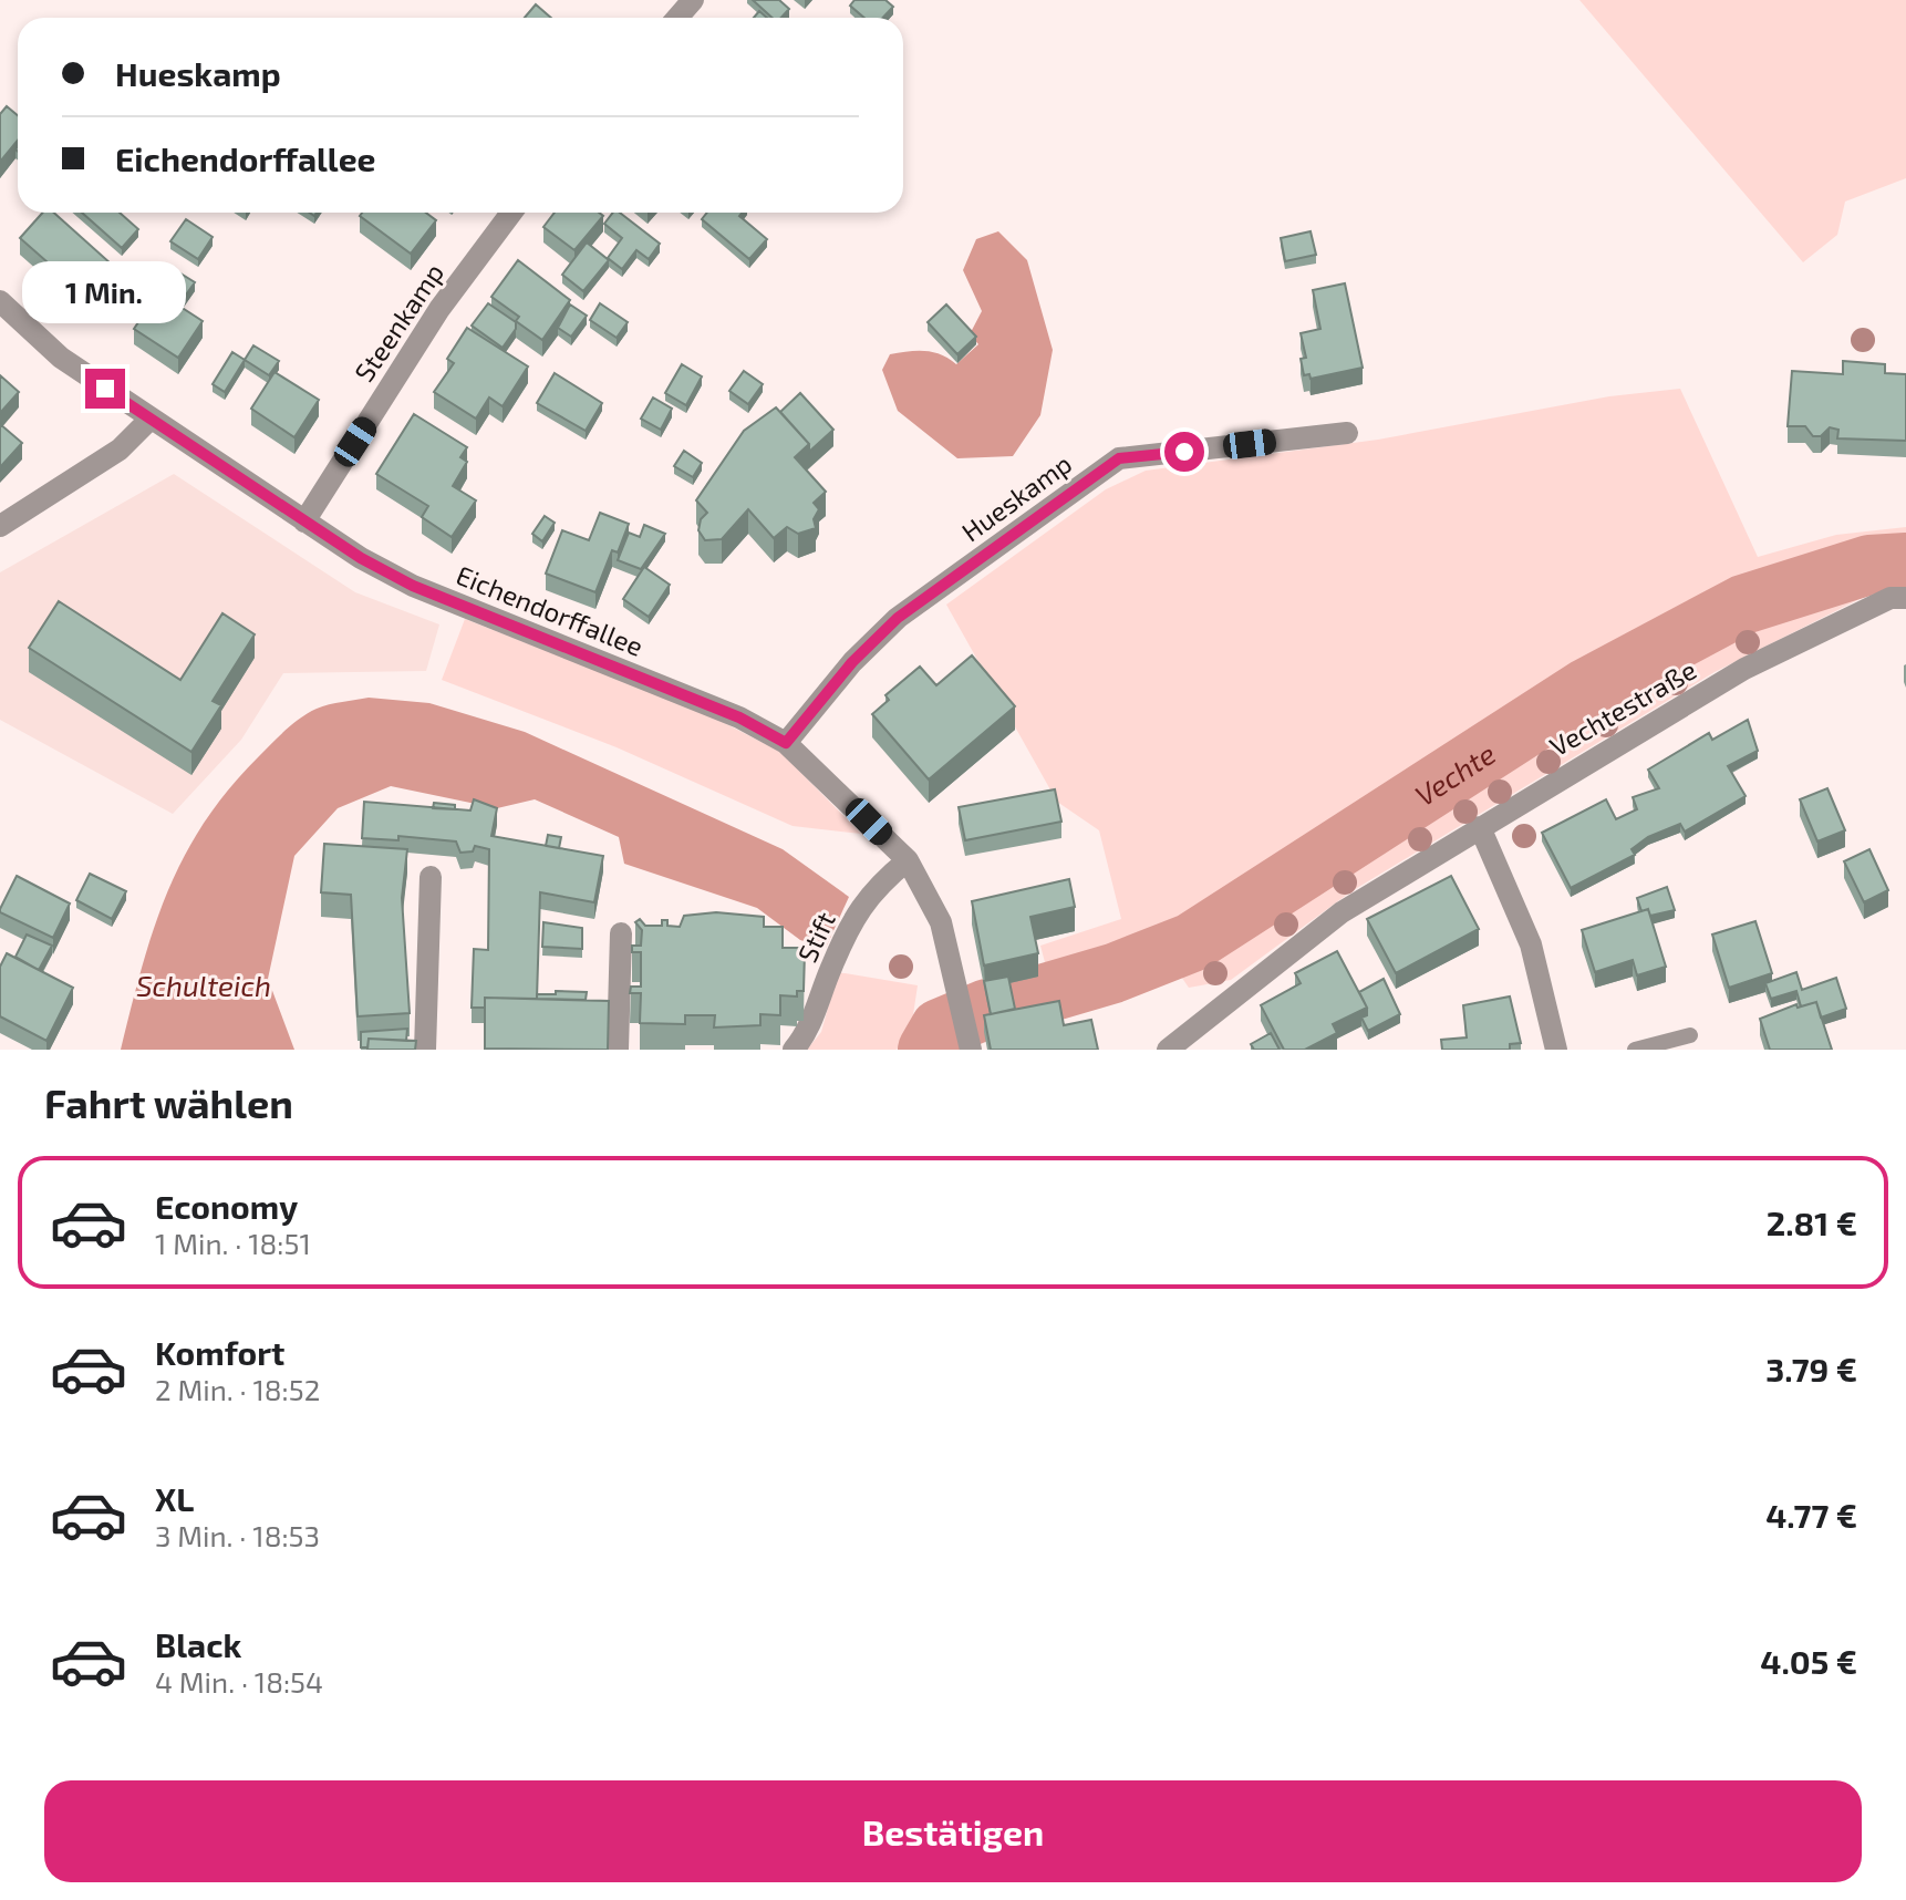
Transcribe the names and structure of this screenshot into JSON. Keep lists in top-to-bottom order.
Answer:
{
  "streets": {
    "street": [
      "Steenkamp",
      "Hueskamp",
      "Eichendorffallee",
      "Vechtestraße",
      "Stift"
    ]
  },
  "crossings": [
    ["Steenkamp", "Eichendorffallee"],
    ["Hueskamp", "Eichendorffallee"],
    ["Eichendorffallee", "Stift"]
  ],
  "water": ["Vechte", "Schulteich"],
  "page": {
    "banner": ["Hueskamp", "Eichendorffallee"],
    "bubble": "1 Min.",
    "heading": "Fahrt wählen",
    "list": [
      {
        "name": "Economy",
        "note": "1 Min. · 18:51",
        "value": "2.81 €"
      },
      {
        "name": "Komfort",
        "note": "2 Min. · 18:52",
        "value": "3.79 €"
      },
      {
        "name": "XL",
        "note": "3 Min. · 18:53",
        "value": "4.77 €"
      },
      {
        "name": "Black",
        "note": "4 Min. · 18:54",
        "value": "4.05 €"
      }
    ],
    "buttons": "Bestätigen"
  }
}
